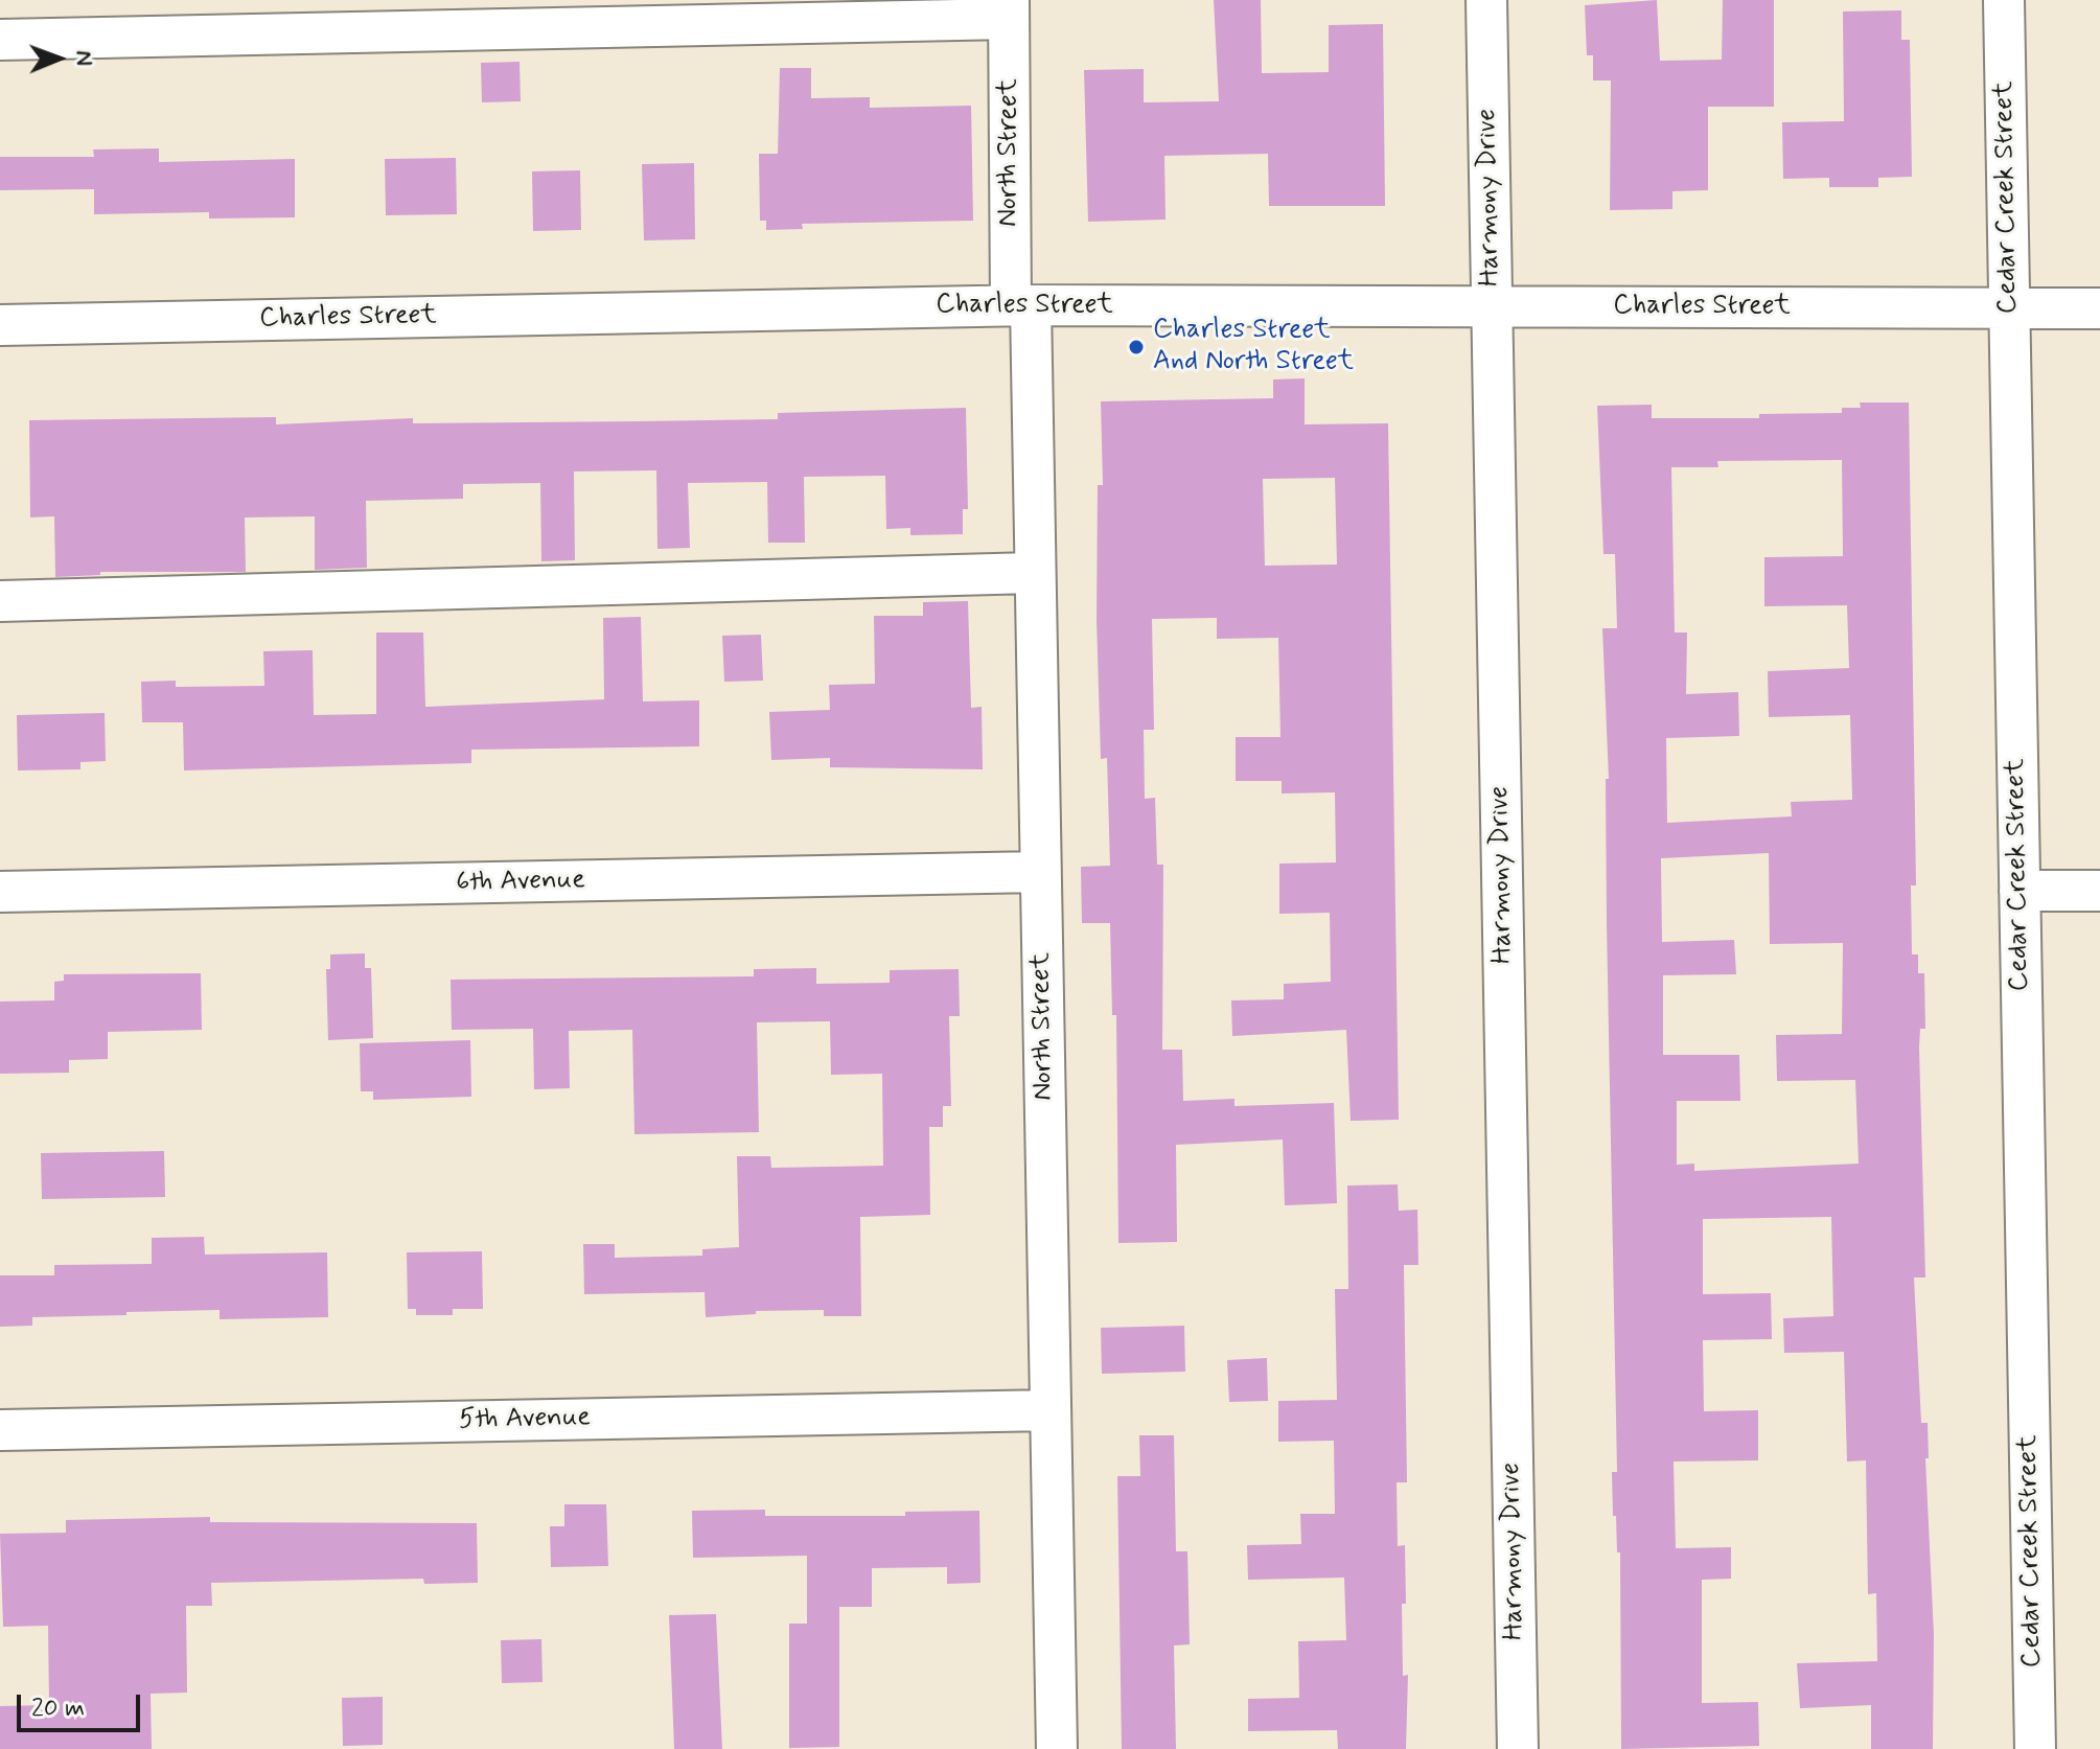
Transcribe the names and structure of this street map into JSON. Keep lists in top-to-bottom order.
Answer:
{
  "streets": {
    "street": [
      "North Street",
      "Harmony Drive",
      "Cedar Creek Street",
      "Charles Street",
      "6th Avenue",
      "5th Avenue"
    ]
  },
  "crossings": [
    ["North Street", "Charles Street"],
    ["North Street", "6th Avenue"],
    ["North Street", "5th Avenue"],
    ["Harmony Drive", "Charles Street"],
    ["Cedar Creek Street", "Charles Street"]
  ],
  "places": ["Charles Street And North Street"],
  "scale_bar": "20 m",
  "north": "right"
}
